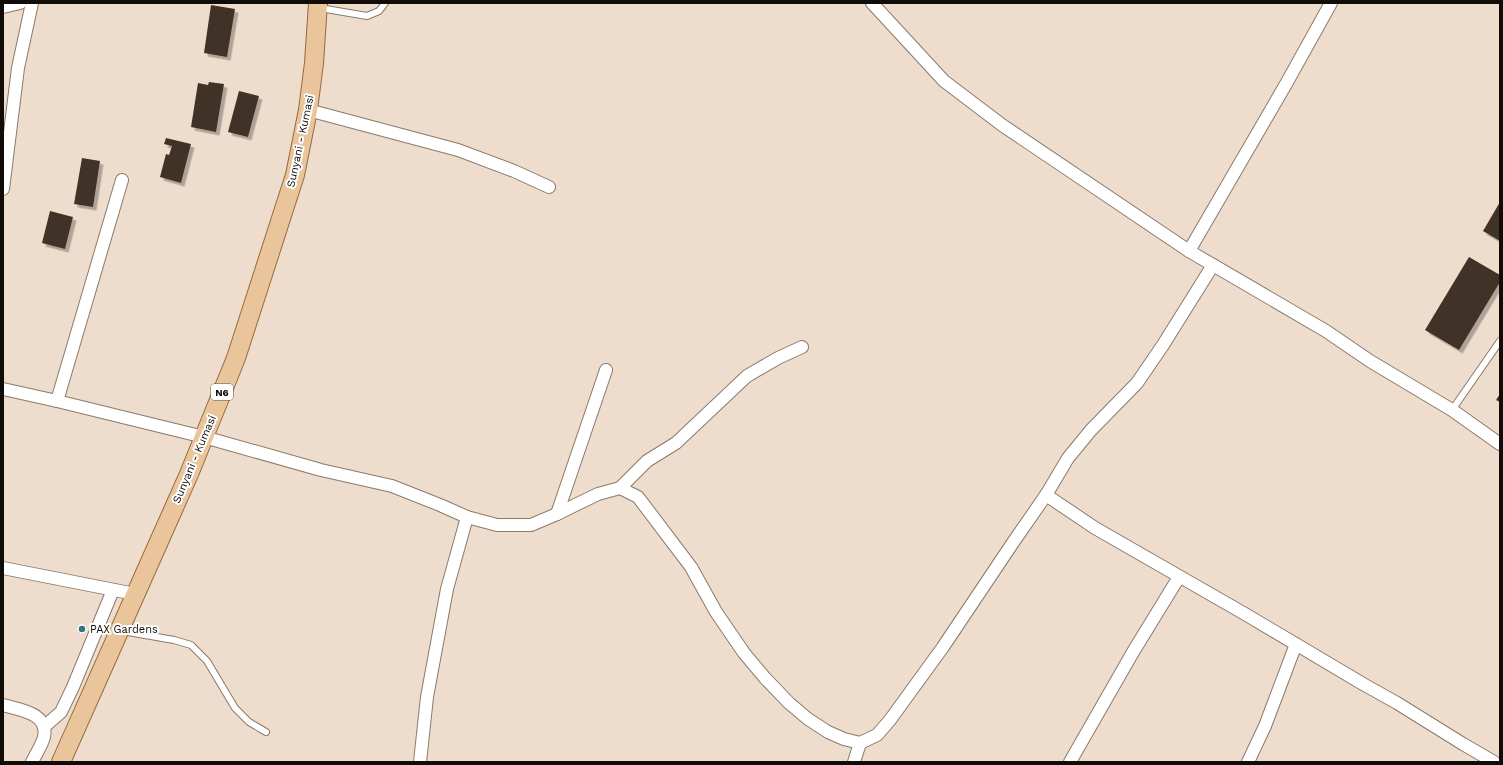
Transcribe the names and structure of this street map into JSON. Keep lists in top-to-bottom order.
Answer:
{
  "streets": {
    "main road": ["Sunyani - Kumasi", "N6"]
  },
  "places": ["PAX Gardens"]
}
